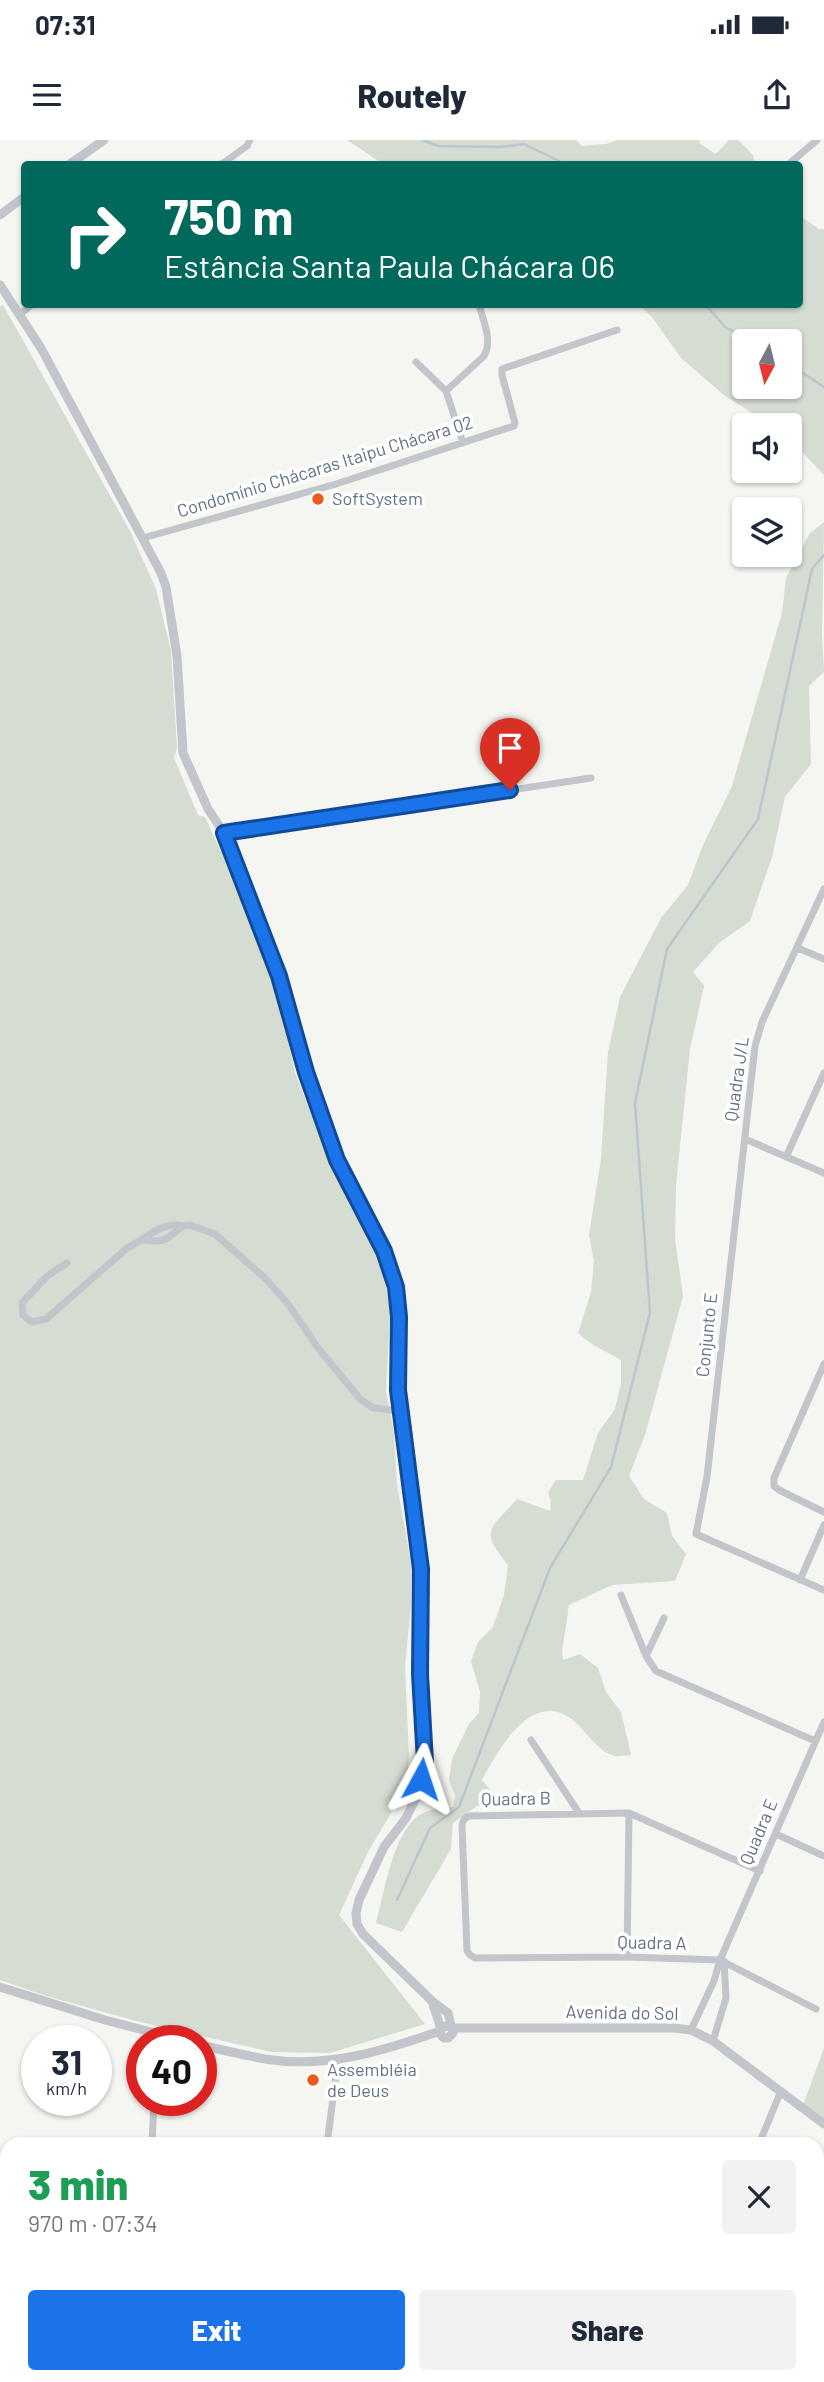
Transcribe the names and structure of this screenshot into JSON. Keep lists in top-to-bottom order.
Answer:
{
  "streets": {
    "street": [
      "Condomínio Chácaras Itaipu Chácara 02",
      "Quadra J/L",
      "Conjunto E",
      "Quadra B",
      "Quadra E",
      "Quadra A",
      "Avenida do Sol"
    ]
  },
  "crossings": [
    ["Quadra J/L", "Conjunto E"],
    ["Quadra B", "Quadra E"],
    ["Quadra B", "Quadra A"],
    ["Quadra E", "Quadra A"],
    ["Quadra E", "Avenida do Sol"]
  ],
  "places": ["SoftSystem", "Assembléia de Deus"],
  "north": "bottom",
  "page": {
    "status": "07:31",
    "header": "Routely",
    "turn": ["750 m", "Estância Santa Paula Chácara 06"],
    "speed": "31 km/h",
    "limit": "40",
    "heading": ["3 min", "970 m · 07:34"],
    "buttons": ["Exit", "Share"]
  }
}
